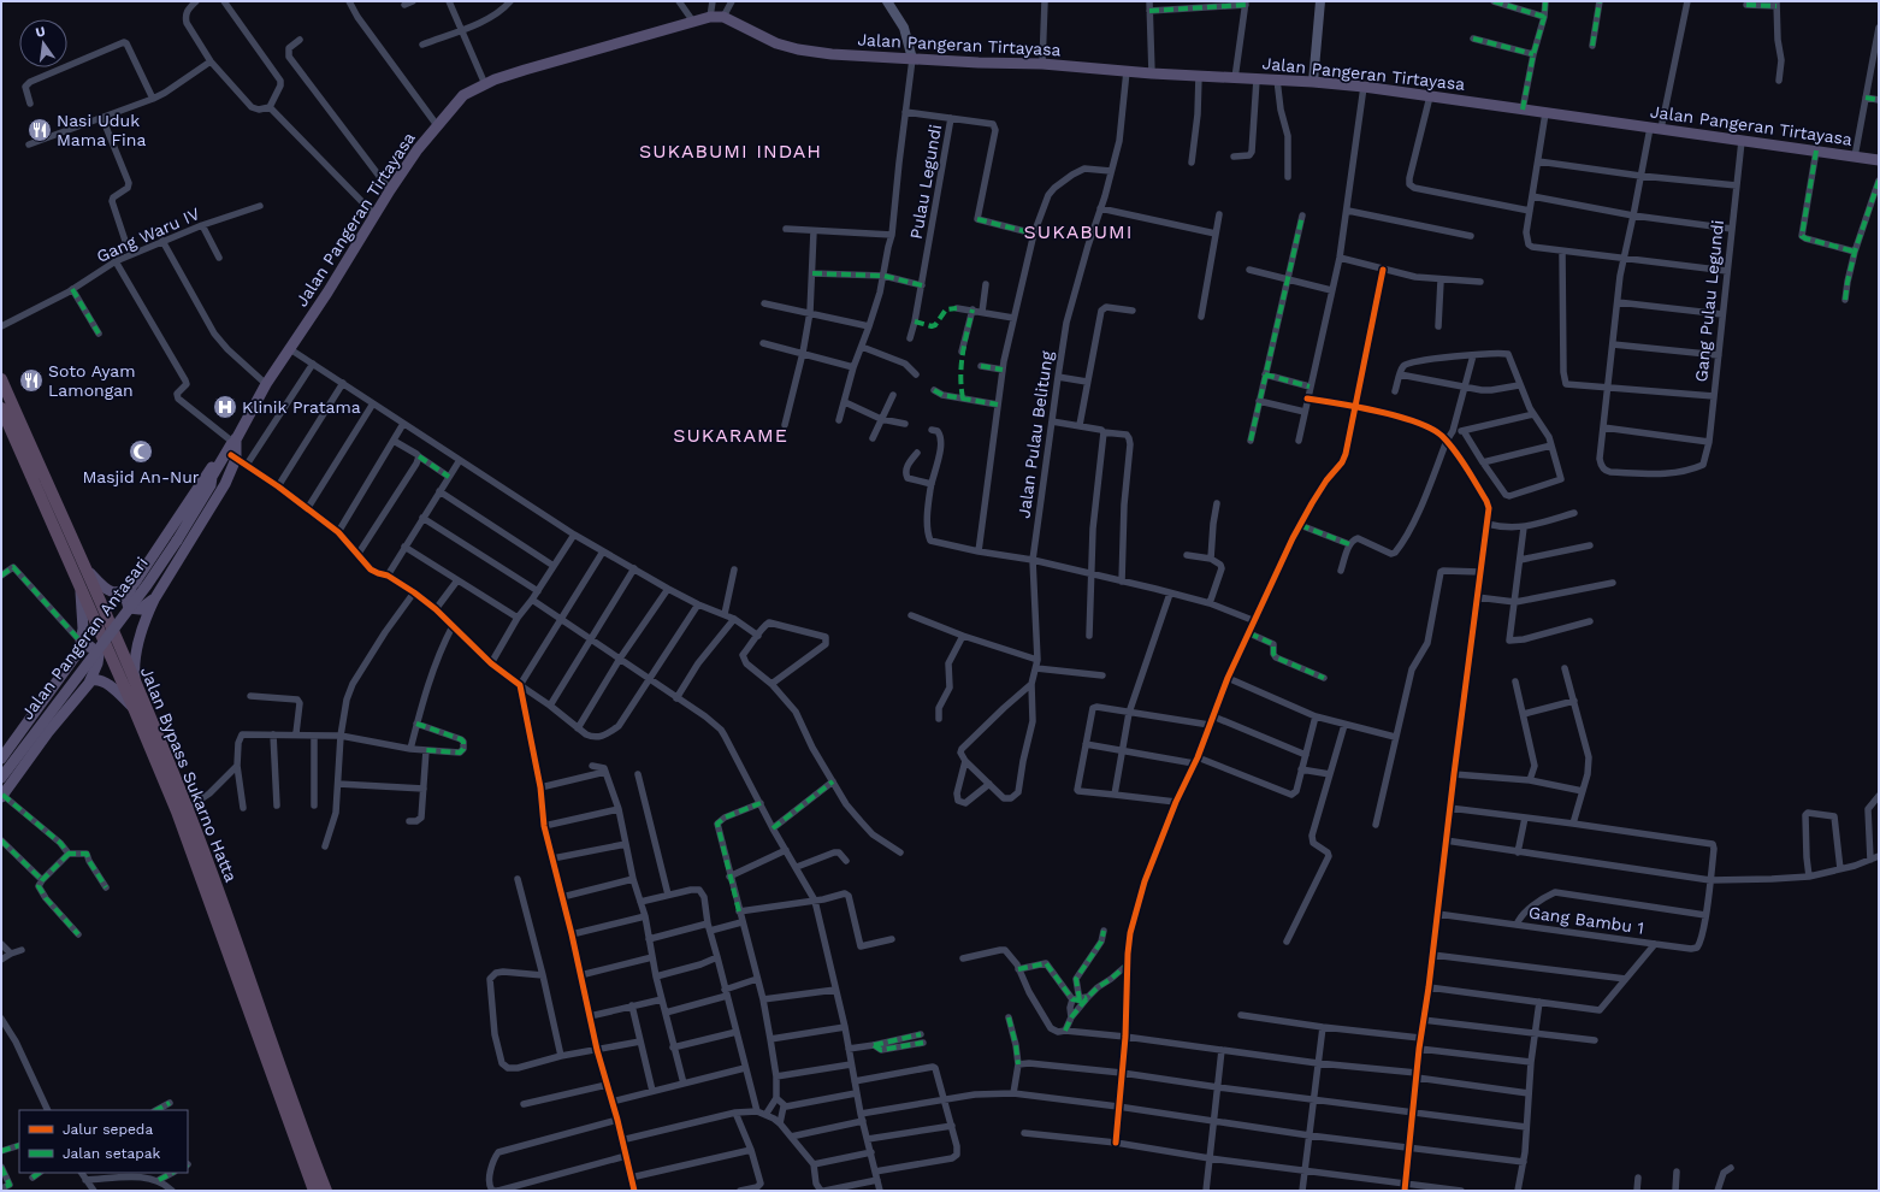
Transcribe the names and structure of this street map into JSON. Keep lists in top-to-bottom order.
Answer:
{
  "streets": {
    "highway": ["Jalan Bypass Sukarno Hatta"],
    "main road": ["Jalan Pangeran Tirtayasa", "Jalan Pangeran Antasari"],
    "street": [
      "Pulau Legundi",
      "Gang Waru IV",
      "Gang Pulau Legundi",
      "Jalan Pulau Belitung",
      "Gang Bambu 1"
    ]
  },
  "crossings": [
    ["Jalan Pangeran Tirtayasa", "Pulau Legundi"],
    ["Jalan Pangeran Tirtayasa", "Gang Pulau Legundi"],
    ["Jalan Pangeran Tirtayasa", "Jalan Pulau Belitung"],
    ["Jalan Pangeran Tirtayasa", "Jalan Pangeran Antasari"],
    ["Jalan Pangeran Tirtayasa", "Jalan Bypass Sukarno Hatta"],
    ["Jalan Pangeran Antasari", "Jalan Bypass Sukarno Hatta"]
  ],
  "districts": ["SUKABUMI INDAH", "SUKABUMI", "SUKARAME"],
  "places": {
    "restaurant": ["Nasi Uduk Mama Fina", "Soto Ayam Lamongan"],
    "hospital": ["Klinik Pratama"],
    "mosque": ["Masjid An-Nur"]
  },
  "legend": ["Jalur sepeda", "Jalan setapak"],
  "north": "top"
}
